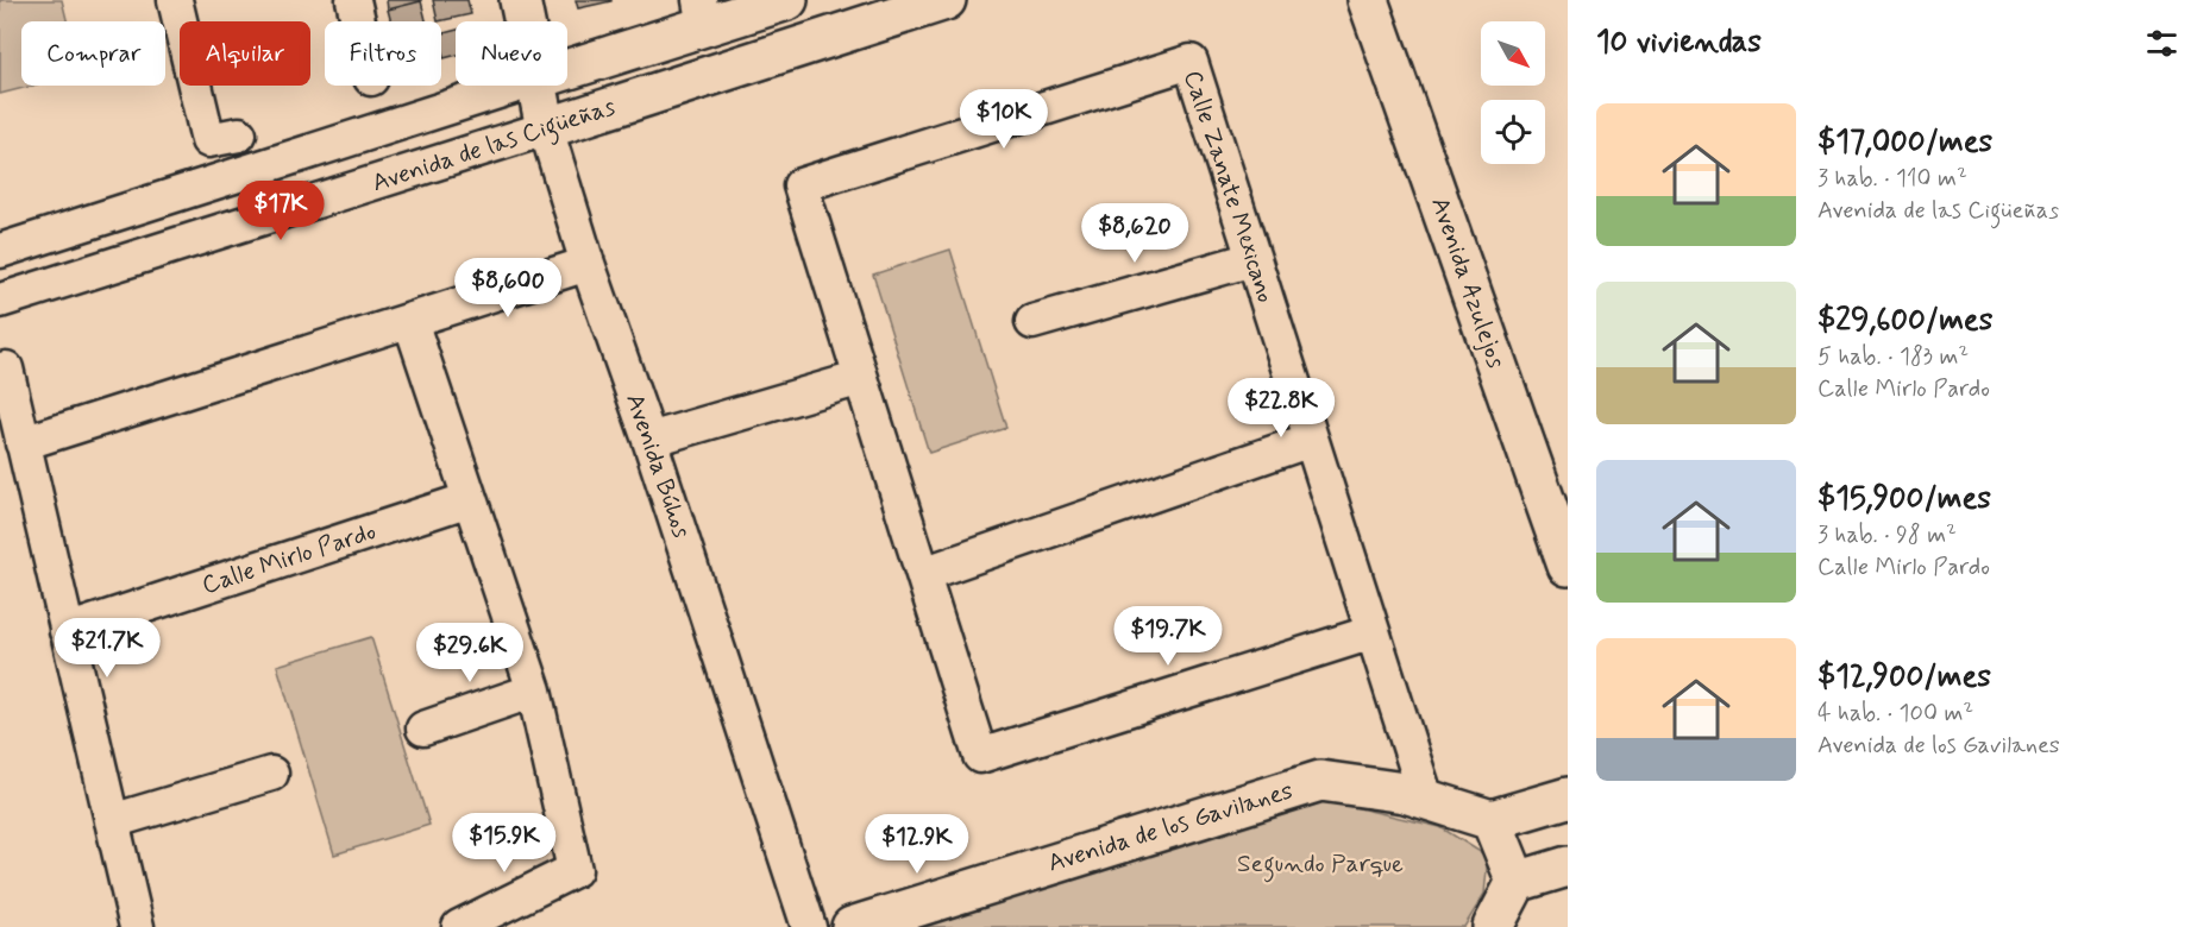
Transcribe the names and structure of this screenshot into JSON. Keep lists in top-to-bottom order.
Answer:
{
  "streets": {
    "main road": [
      "Avenida de las Cigüeñas",
      "Avenida Azulejos",
      "Avenida Búhos",
      "Avenida de los Gavilanes"
    ],
    "street": ["Calle Zanate Mexicano", "Calle Mirlo Pardo"]
  },
  "crossings": [
    ["Avenida de las Cigüeñas", "Avenida Búhos"],
    ["Calle Zanate Mexicano", "Avenida de los Gavilanes"]
  ],
  "parks": ["Segundo Parque"],
  "north": "bottom right",
  "page": {
    "heading": "10 viviendas",
    "chip": [
      "Comprar",
      "Alquilar",
      "Filtros",
      "Nuevo"
    ],
    "list": [
      {
        "name": "$17,000/mes",
        "note": "3 hab. · 110 m² · Avenida de las Cigüeñas"
      },
      {
        "name": "$29,600/mes",
        "note": "5 hab. · 183 m² · Calle Mirlo Pardo"
      },
      {
        "name": "$15,900/mes",
        "note": "3 hab. · 98 m² · Calle Mirlo Pardo"
      },
      {
        "name": "$12,900/mes",
        "note": "4 hab. · 100 m² · Avenida de los Gavilanes"
      }
    ],
    "price": [
      "$10K",
      "$17K",
      "$8,620",
      "$8,600",
      "$22.8K",
      "$19.7K",
      "$21.7K",
      "$29.6K",
      "$15.9K",
      "$12.9K"
    ]
  }
}
